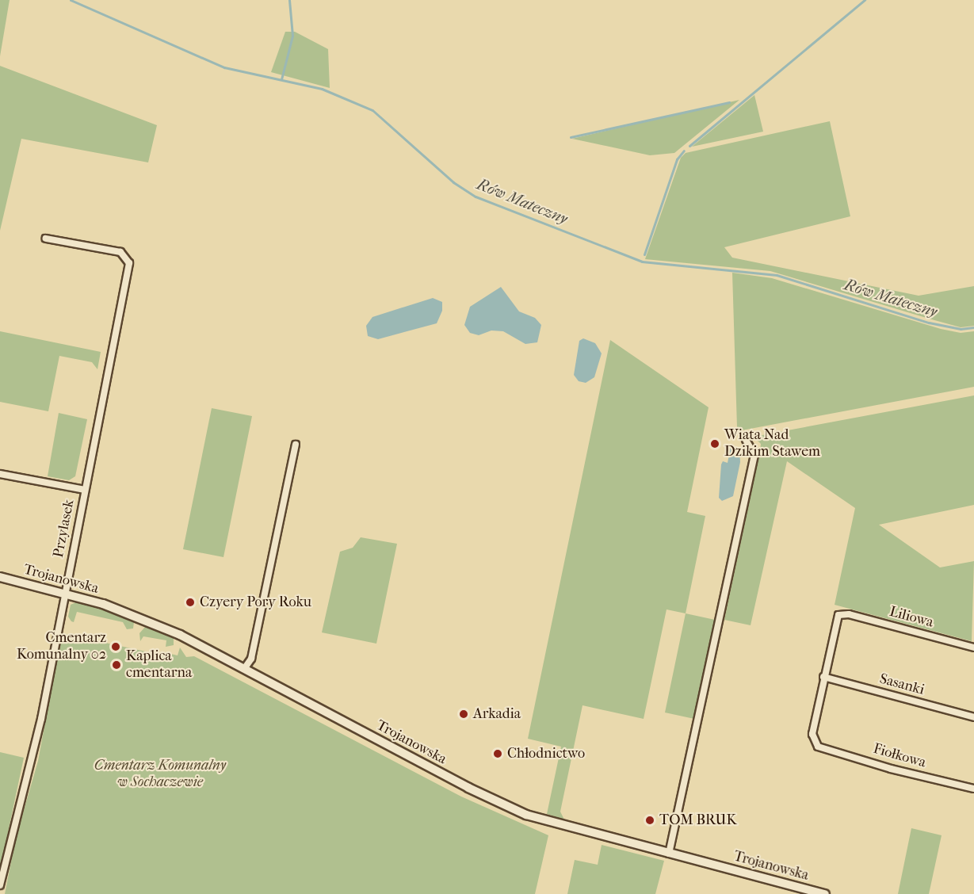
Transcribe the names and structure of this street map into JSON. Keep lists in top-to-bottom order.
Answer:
{
  "streets": {
    "street": [
      "Przylasek",
      "Trojanowska",
      "Liliowa",
      "Sasanki",
      "Fiołkowa"
    ]
  },
  "crossings": [
    ["Przylasek", "Trojanowska"],
    ["Liliowa", "Sasanki"],
    ["Liliowa", "Fiołkowa"],
    ["Sasanki", "Fiołkowa"]
  ],
  "water": ["Rów Mateczny"],
  "parks": ["Cmentarz Komunalny w Sochaczewie"],
  "places": [
    "Wiata Nad Dzikim Stawem",
    "Czyery Pory Roku",
    "Cmentarz Komunalny 02",
    "Kaplica cmentarna",
    "Arkadia",
    "Chłodnictwo",
    "TOM BRUK"
  ]
}
